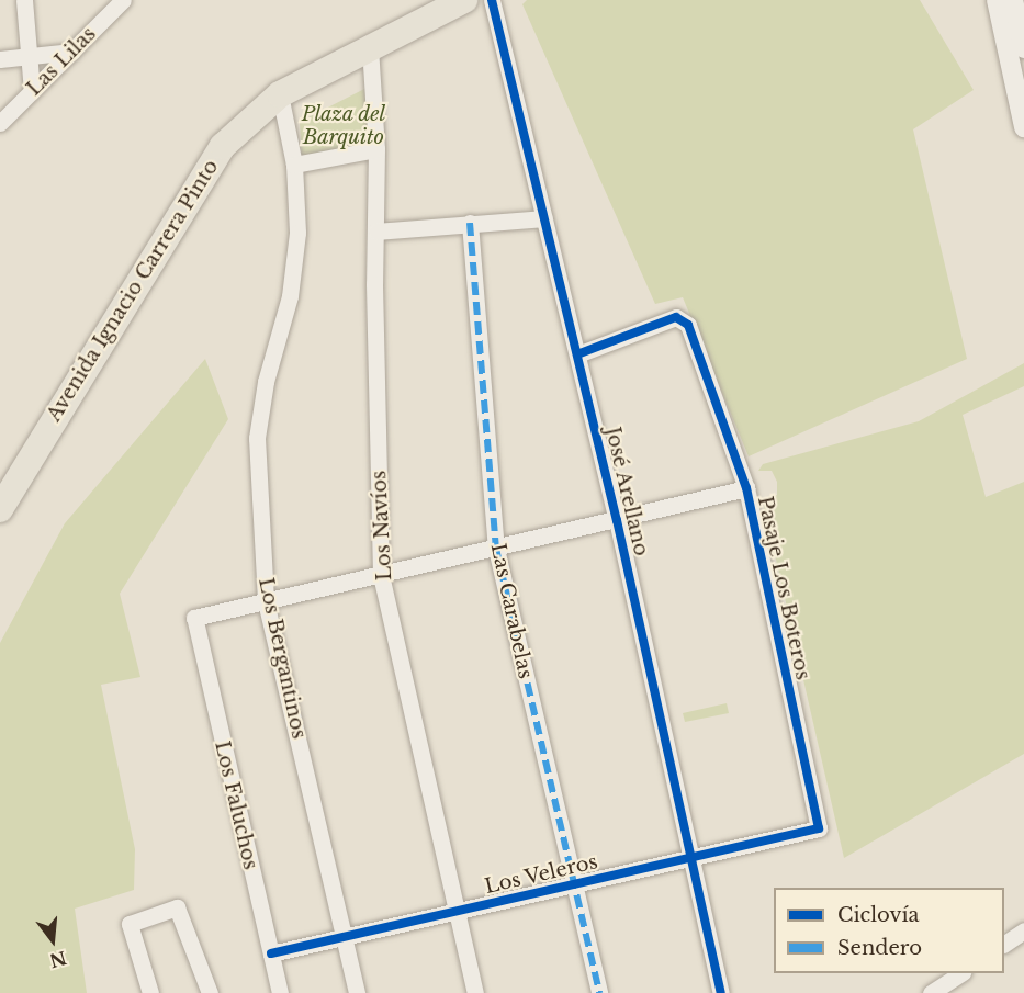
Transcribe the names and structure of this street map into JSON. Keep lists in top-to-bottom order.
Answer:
{
  "streets": {
    "main road": ["Avenida Ignacio Carrera Pinto"],
    "street": [
      "Las Lilas",
      "José Arellano",
      "Los Navíos",
      "Pasaje Los Boteros",
      "Las Carabelas",
      "Los Bergantinos",
      "Los Faluchos",
      "Los Veleros"
    ]
  },
  "crossings": [
    ["Avenida Ignacio Carrera Pinto", "Los Navíos"],
    ["Avenida Ignacio Carrera Pinto", "Los Bergantinos"],
    ["José Arellano", "Pasaje Los Boteros"],
    ["José Arellano", "Los Veleros"],
    ["Los Navíos", "Los Veleros"],
    ["Pasaje Los Boteros", "Los Veleros"],
    ["Las Carabelas", "Los Veleros"],
    ["Los Bergantinos", "Los Faluchos"],
    ["Los Bergantinos", "Los Veleros"],
    ["Los Faluchos", "Los Veleros"]
  ],
  "parks": ["Plaza del Barquito"],
  "legend": ["Ciclovía", "Sendero"],
  "north": "bottom"
}
